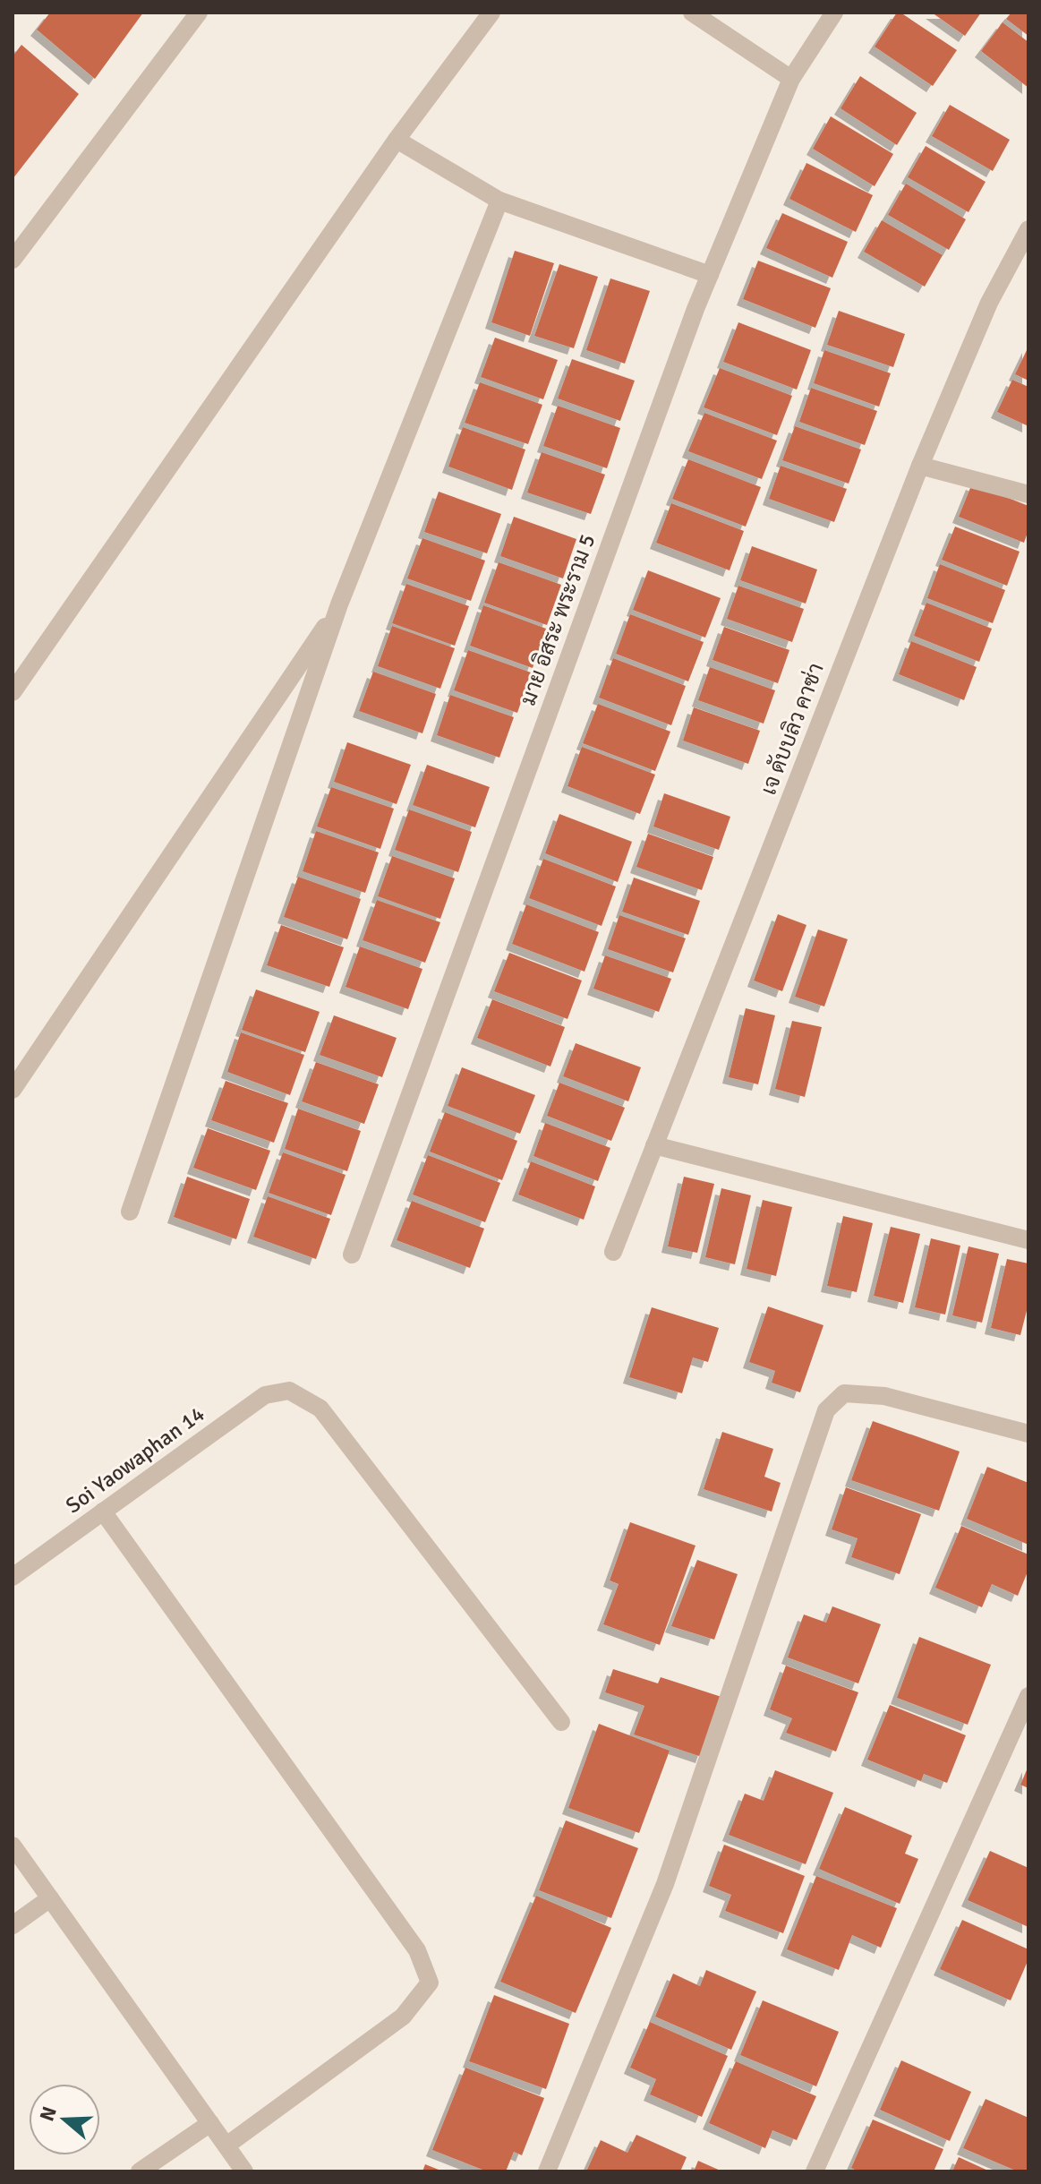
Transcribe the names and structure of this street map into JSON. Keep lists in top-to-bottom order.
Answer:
{
  "streets": {
    "street": ["มาย อิสระ พระราม 5", "เจ ดับบลิว คาซ่า", "Soi Yaowaphan 14"]
  },
  "north": "left"
}
